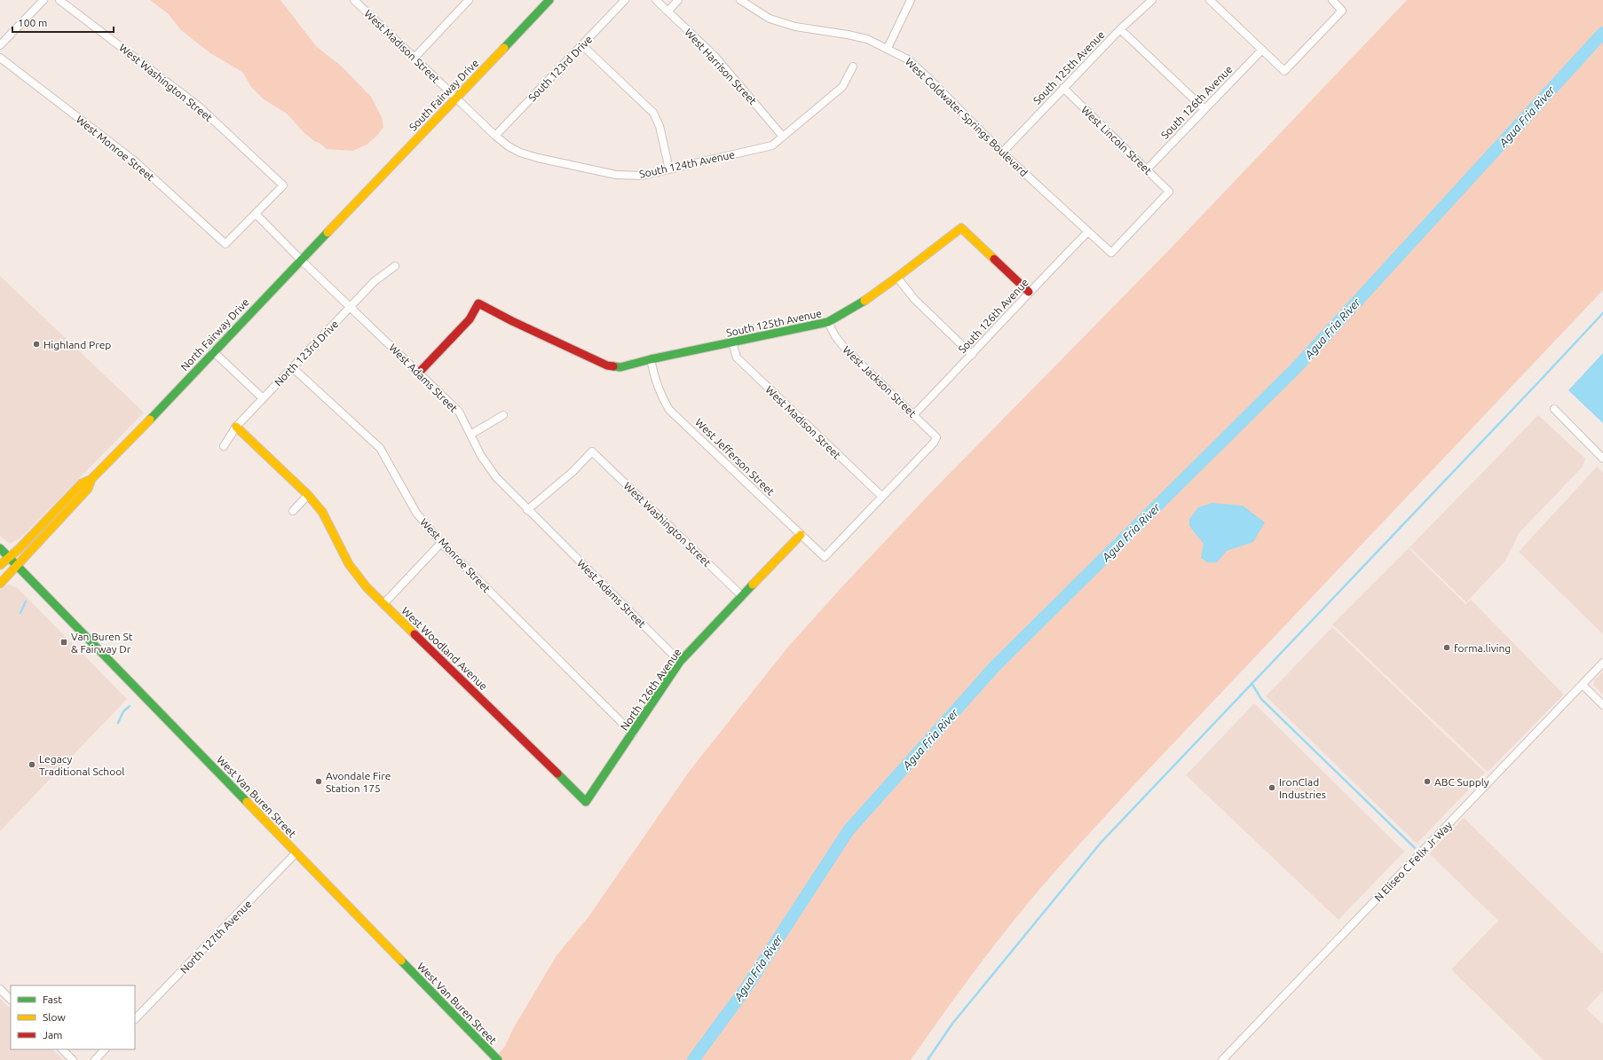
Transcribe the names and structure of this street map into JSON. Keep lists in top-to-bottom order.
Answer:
{
  "streets": {
    "street": [
      "West Madison Street",
      "West Harrison Street",
      "South 125th Avenue",
      "South 123rd Drive",
      "West Washington Street",
      "South Fairway Drive",
      "South 126th Avenue",
      "West Coldwater Springs Boulevard",
      "West Lincoln Street",
      "West Monroe Street",
      "South 124th Avenue",
      "North Fairway Drive",
      "North 123rd Drive",
      "West Adams Street",
      "West Jackson Street",
      "West Jefferson Street",
      "West Woodland Avenue",
      "North 126th Avenue",
      "West Van Buren Street",
      "N Eliseo C Felix Jr Way",
      "North 127th Avenue"
    ]
  },
  "crossings": [
    ["West Madison Street", "South 125th Avenue"],
    ["West Madison Street", "South 123rd Drive"],
    ["West Madison Street", "South Fairway Drive"],
    ["West Madison Street", "South 124th Avenue"],
    ["West Madison Street", "West Jackson Street"],
    ["West Madison Street", "West Jefferson Street"],
    ["West Harrison Street", "South 124th Avenue"],
    ["South 125th Avenue", "South 126th Avenue"],
    ["South 125th Avenue", "West Coldwater Springs Boulevard"],
    ["South 125th Avenue", "West Lincoln Street"],
    ["South 125th Avenue", "West Adams Street"],
    ["South 125th Avenue", "West Jackson Street"],
    ["South 125th Avenue", "West Jefferson Street"],
    ["South 123rd Drive", "South 124th Avenue"],
    ["West Washington Street", "West Monroe Street"],
    ["West Washington Street", "West Adams Street"],
    ["West Washington Street", "North 126th Avenue"],
    ["South Fairway Drive", "North Fairway Drive"],
    ["South 126th Avenue", "West Coldwater Springs Boulevard"],
    ["South 126th Avenue", "West Lincoln Street"],
    ["South 126th Avenue", "West Jackson Street"],
    ["West Coldwater Springs Boulevard", "West Lincoln Street"],
    ["West Monroe Street", "North 123rd Drive"],
    ["West Monroe Street", "West Adams Street"],
    ["West Monroe Street", "North 126th Avenue"],
    ["North Fairway Drive", "West Adams Street"],
    ["North Fairway Drive", "West Van Buren Street"],
    ["North 123rd Drive", "West Adams Street"],
    ["North 123rd Drive", "West Woodland Avenue"],
    ["West Adams Street", "North 126th Avenue"],
    ["West Jackson Street", "West Jefferson Street"],
    ["West Woodland Avenue", "North 126th Avenue"],
    ["West Van Buren Street", "North 127th Avenue"]
  ],
  "water": ["Agua Fria River"],
  "places": {
    "other": [
      "Highland Prep",
      "forma.living",
      "Legacy Traditional School",
      "Avondale Fire Station 175",
      "ABC Supply",
      "IronClad Industries"
    ],
    "transit": ["Van Buren St & Fairway Dr"]
  },
  "legend": ["Fast", "Slow", "Jam"],
  "scale_bar": "100 m"
}
